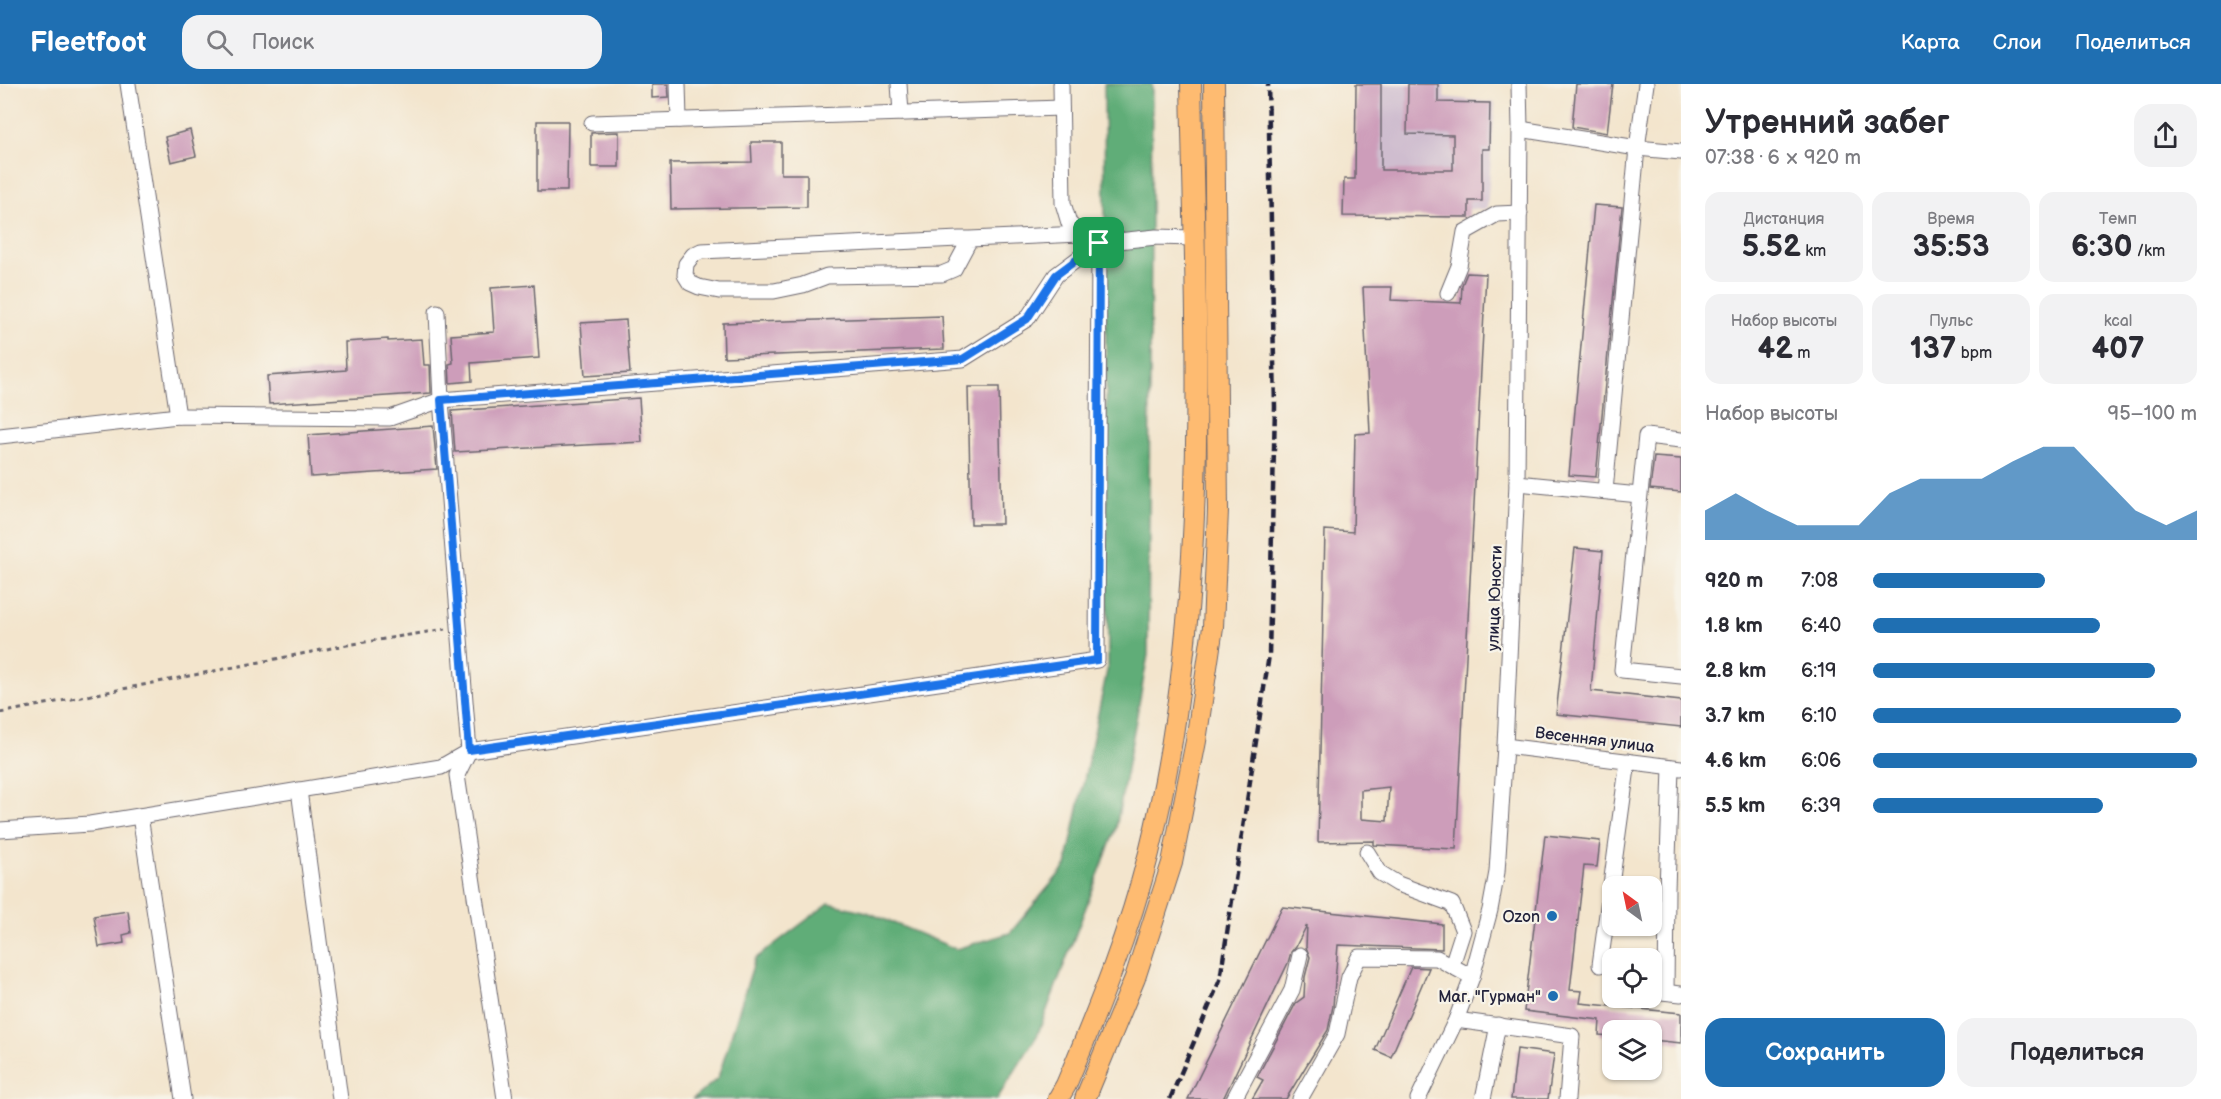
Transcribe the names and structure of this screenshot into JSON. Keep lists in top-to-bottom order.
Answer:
{
  "streets": {
    "street": ["улица Юности", "Весенняя улица"]
  },
  "crossings": [
    ["улица Юности", "Весенняя улица"]
  ],
  "places": ["Ozon", "Маг. \"Гурман\""],
  "north": "top left",
  "page": {
    "header": "Fleetfoot",
    "search": "Поиск",
    "nav": ["Карта", "Слои", "Поделиться"],
    "heading": ["Утренний забег", "07:38 · 6 × 920 m"],
    "stats": [
      ["Дистанция", "5.52 km"],
      ["Время", "35:53"],
      ["Темп", "6:30 /km"],
      ["Набор высоты", "42 m"],
      ["Пульс", "137 bpm"],
      ["kcal", "407"]
    ],
    "chart": ["Набор высоты", "95–100 m"],
    "list": [
      {
        "name": "920 m",
        "note": "7:08"
      },
      {
        "name": "1.8 km",
        "note": "6:40"
      },
      {
        "name": "2.8 km",
        "note": "6:19"
      },
      {
        "name": "3.7 km",
        "note": "6:10"
      },
      {
        "name": "4.6 km",
        "note": "6:06"
      },
      {
        "name": "5.5 km",
        "note": "6:39"
      }
    ],
    "buttons": ["Сохранить", "Поделиться"]
  }
}
